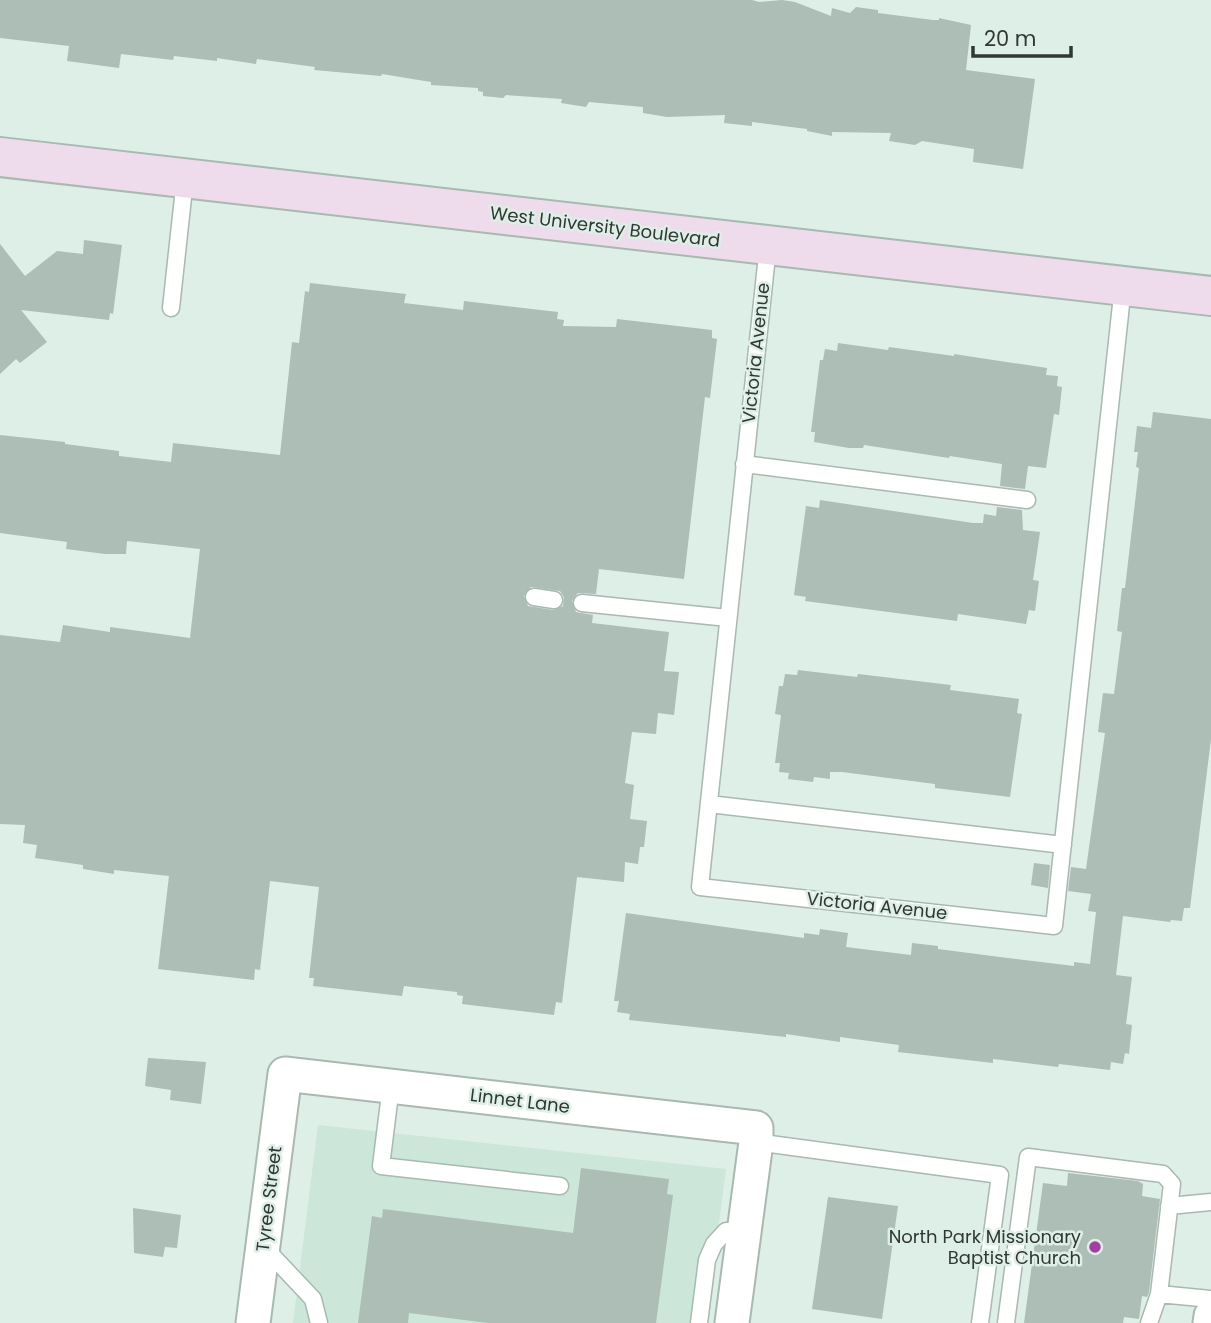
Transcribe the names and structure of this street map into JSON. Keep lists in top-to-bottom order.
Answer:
{
  "streets": {
    "street": ["West University Boulevard", "Linnet Lane", "Tyree Street"],
    "lane": ["Victoria Avenue"]
  },
  "crossings": [
    ["West University Boulevard", "Victoria Avenue"],
    ["Linnet Lane", "Tyree Street"]
  ],
  "places": ["North Park Missionary Baptist Church"],
  "scale_bar": "20 m"
}
